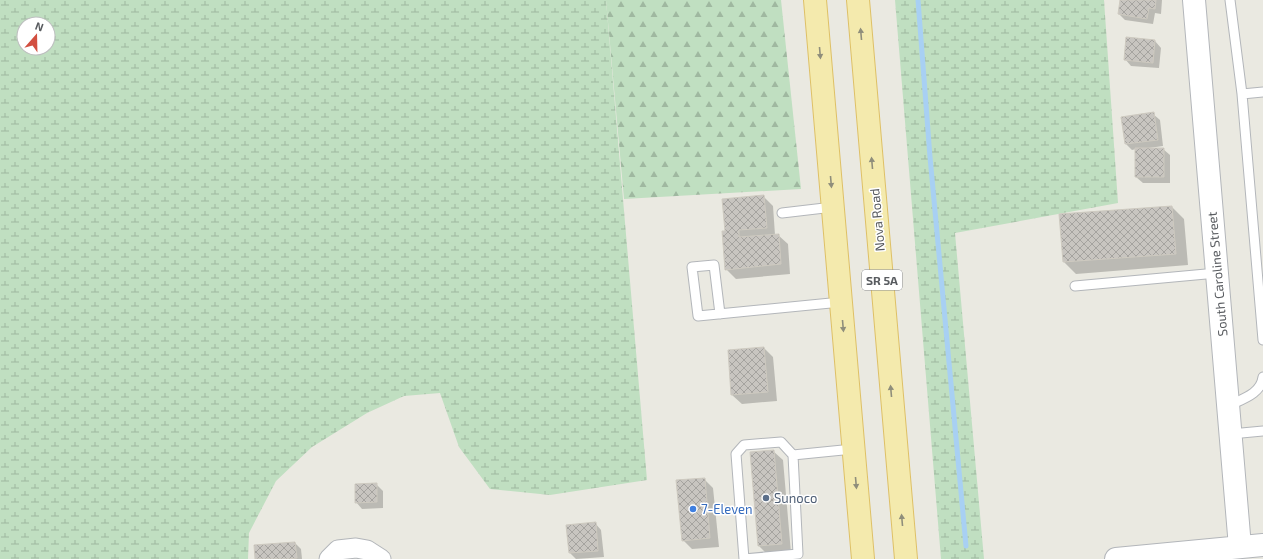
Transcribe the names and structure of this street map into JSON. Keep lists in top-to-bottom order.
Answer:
{
  "streets": {
    "main road": ["Nova Road", "SR 5A"],
    "street": ["South Caroline Street"]
  },
  "places": ["Sunoco", "7-Eleven"],
  "north": "top"
}
